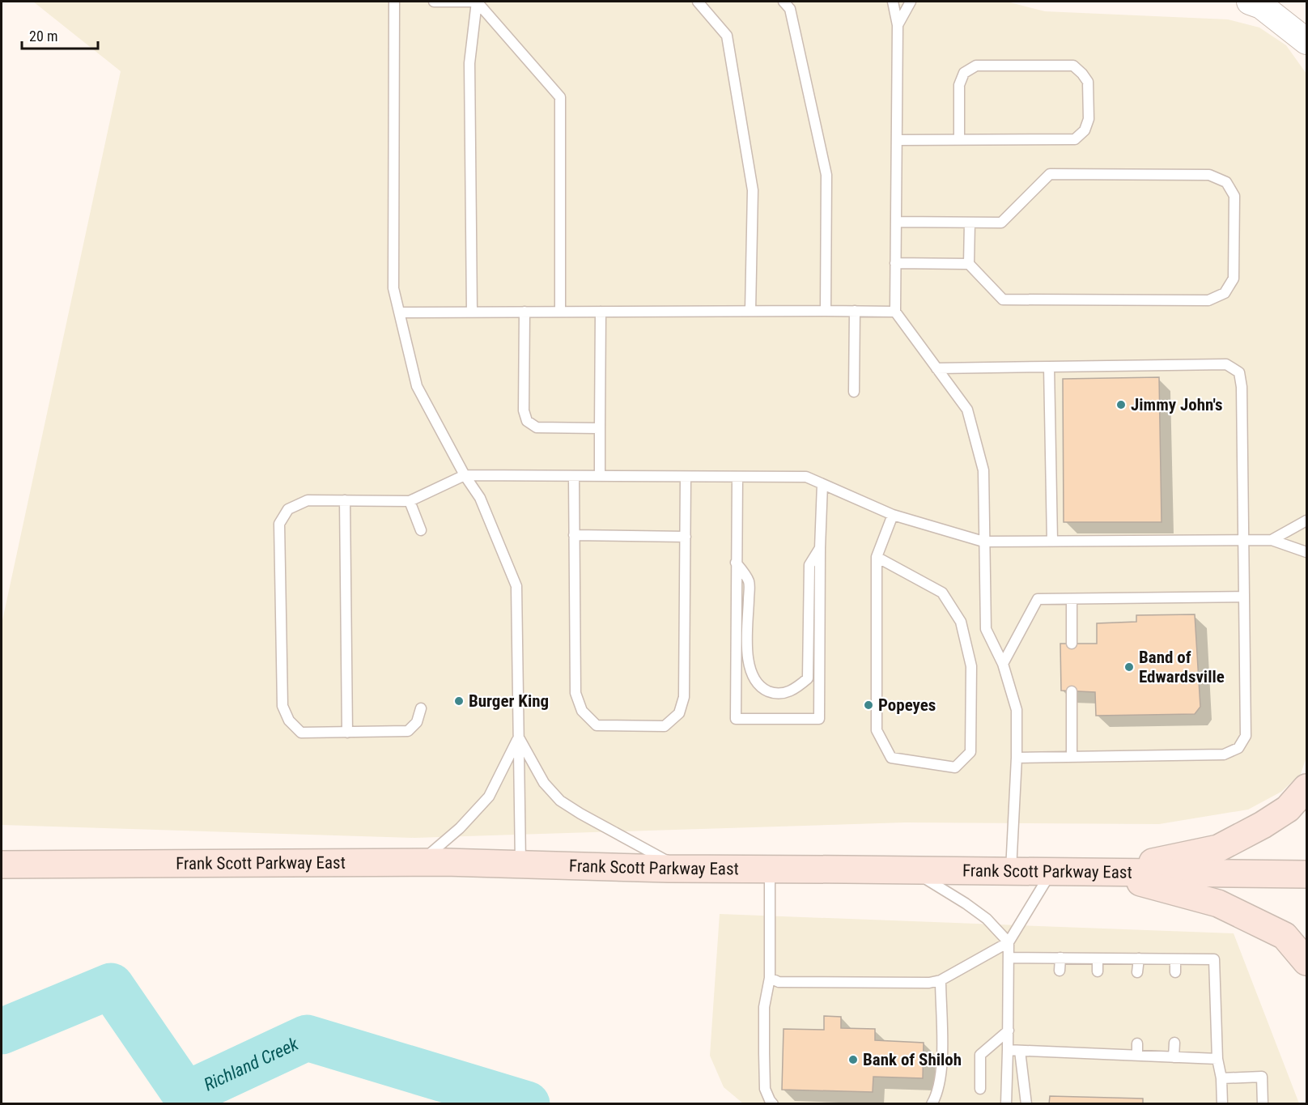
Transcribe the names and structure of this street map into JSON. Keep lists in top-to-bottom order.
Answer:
{
  "streets": {
    "main road": ["Frank Scott Parkway East"]
  },
  "water": ["Richland Creek"],
  "places": [
    "Jimmy John's",
    "Band of Edwardsville",
    "Burger King",
    "Popeyes",
    "Bank of Shiloh"
  ],
  "scale_bar": "20 m"
}
